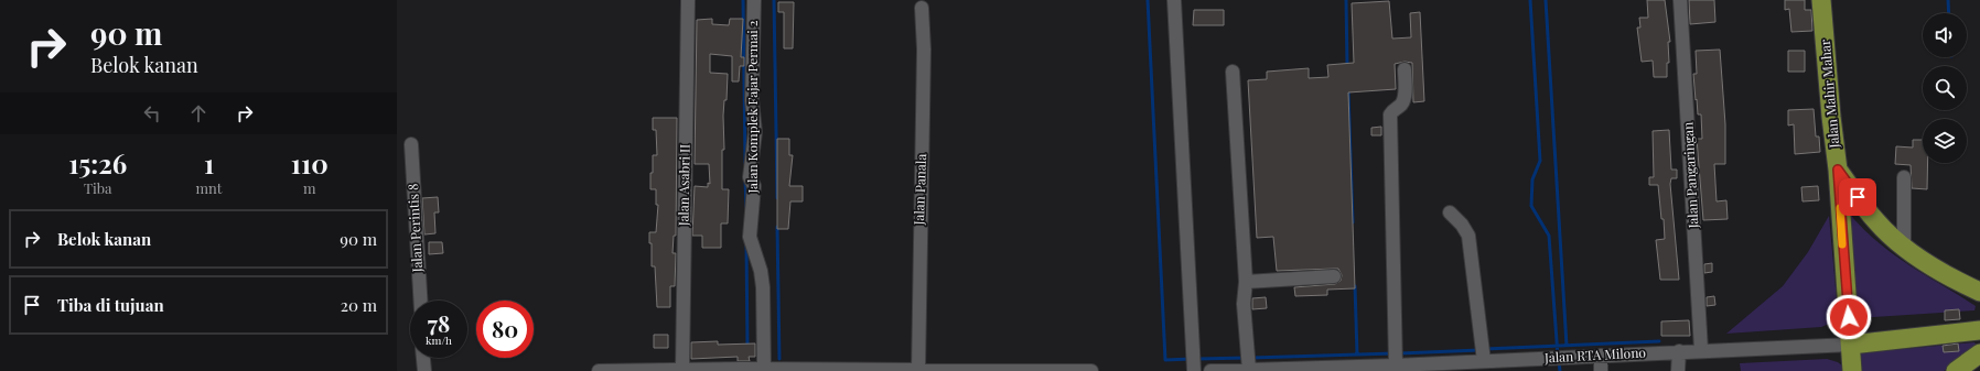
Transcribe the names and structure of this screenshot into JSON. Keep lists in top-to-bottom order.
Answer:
{
  "streets": {
    "highway": ["Jalan Mahir Mahar", "Jalan RTA Milono"],
    "street": [
      "Jalan Komplek Fajar Permai 2",
      "Jalan Pangaringan",
      "Jalan Asabri II",
      "Jalan Panala",
      "Jalan Perintis 8"
    ]
  },
  "crossings": [
    ["Jalan Mahir Mahar", "Jalan RTA Milono"],
    ["Jalan Pangaringan", "Jalan RTA Milono"]
  ],
  "page": {
    "turn": ["90 m", "Belok kanan"],
    "eta": [
      "15:26",
      "Tiba",
      "1",
      "mnt",
      "110",
      "m"
    ],
    "list": [
      {
        "name": "Belok kanan",
        "value": "90 m"
      },
      {
        "name": "Tiba di tujuan",
        "value": "20 m"
      }
    ],
    "speed": "78 km/h",
    "limit": "80"
  }
}
